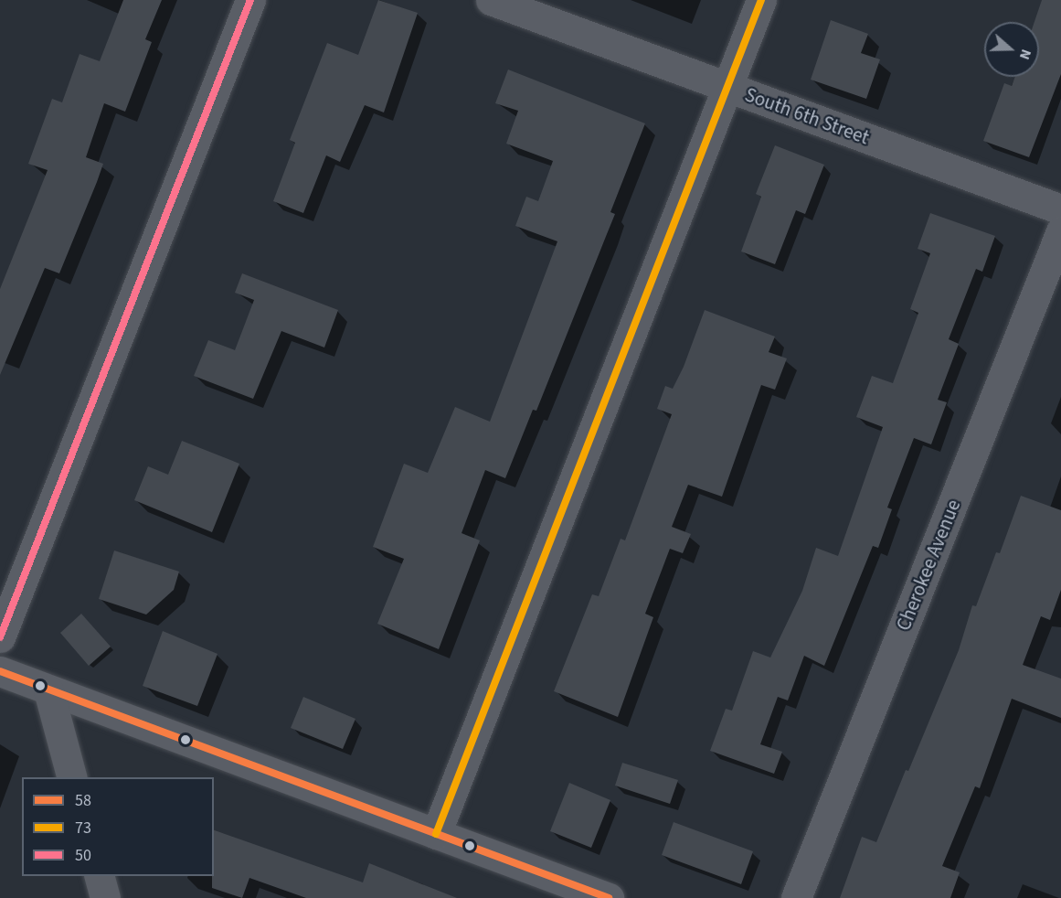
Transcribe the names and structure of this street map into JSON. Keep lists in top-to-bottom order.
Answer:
{
  "streets": {
    "street": ["South 6th Street", "Cherokee Avenue"]
  },
  "lines": ["transit line 73", "transit line 50", "transit line 58"],
  "legend": ["58", "73", "50"],
  "north": "right"
}
